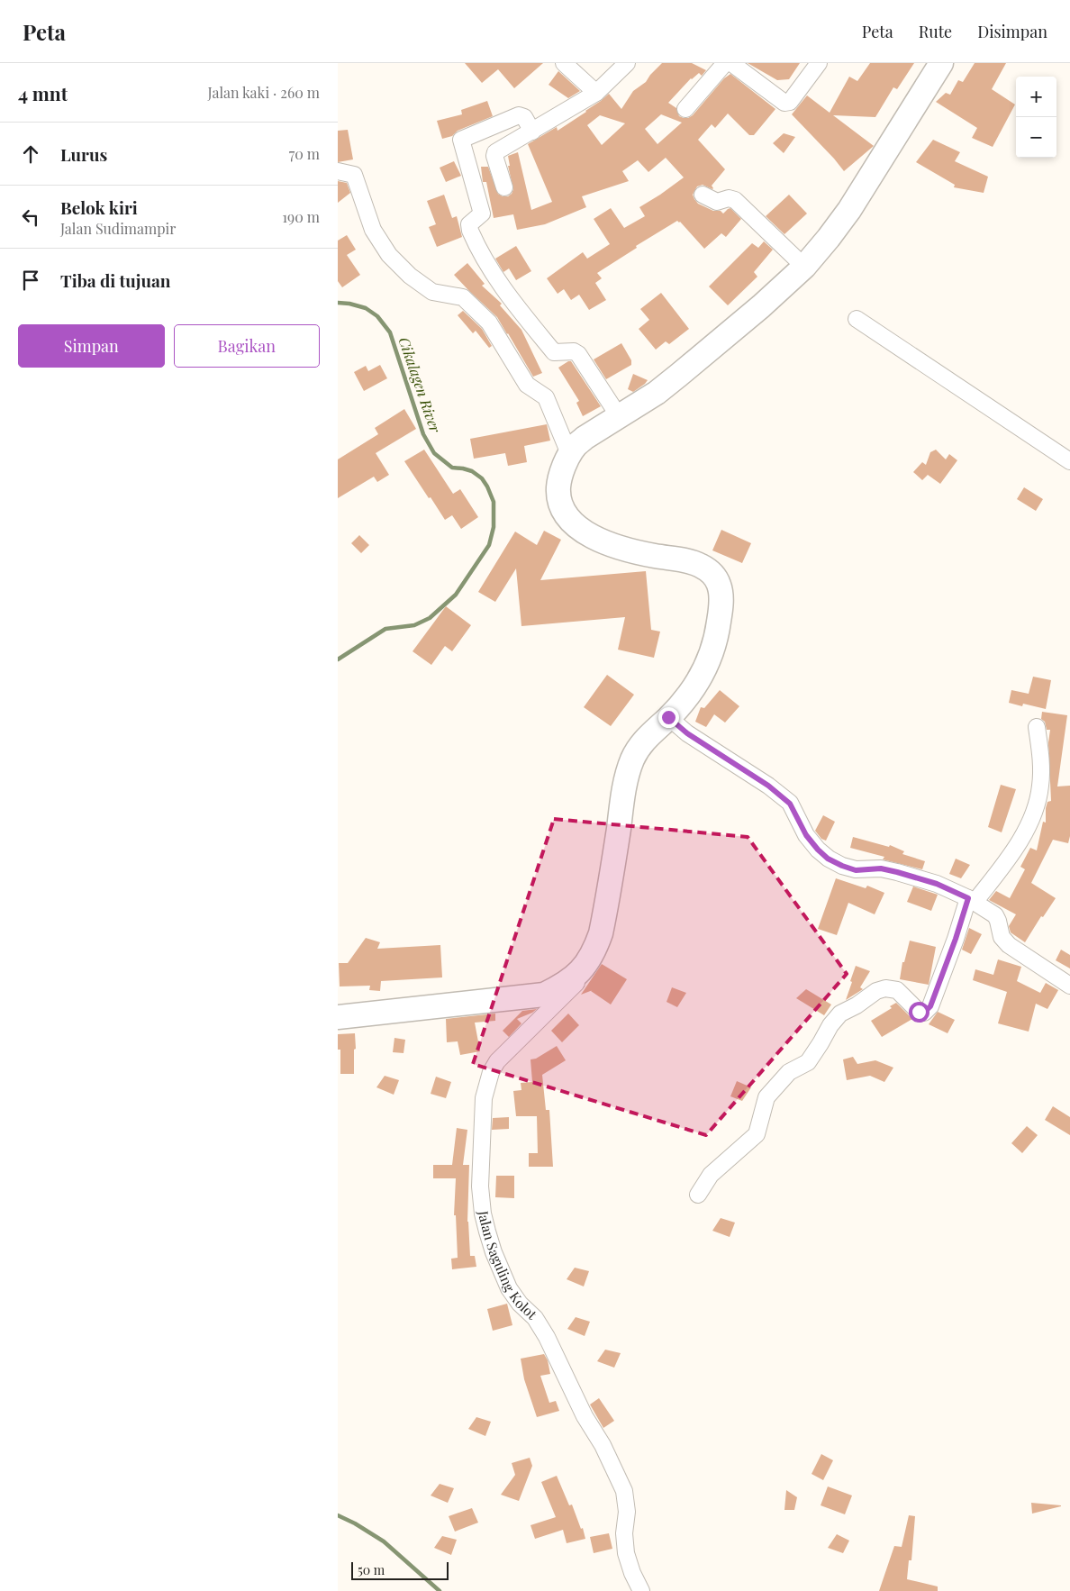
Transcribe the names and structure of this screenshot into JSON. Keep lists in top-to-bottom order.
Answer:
{
  "streets": {
    "street": ["Jalan Saguling Kolot"]
  },
  "water": ["Cikalagen River"],
  "scale_bar": "50 m",
  "page": {
    "header": "Peta",
    "nav": ["Peta", "Rute", "Disimpan"],
    "heading": ["4 mnt", "Jalan kaki · 260 m"],
    "map_buttons": ["+", "−"],
    "list": [
      ["Lurus", "70 m"],
      ["Belok kiri", "Jalan Sudimampir", "190 m"],
      "Tiba di tujuan"
    ],
    "buttons": ["Simpan", "Bagikan"],
    "scale": "50 m"
  }
}
